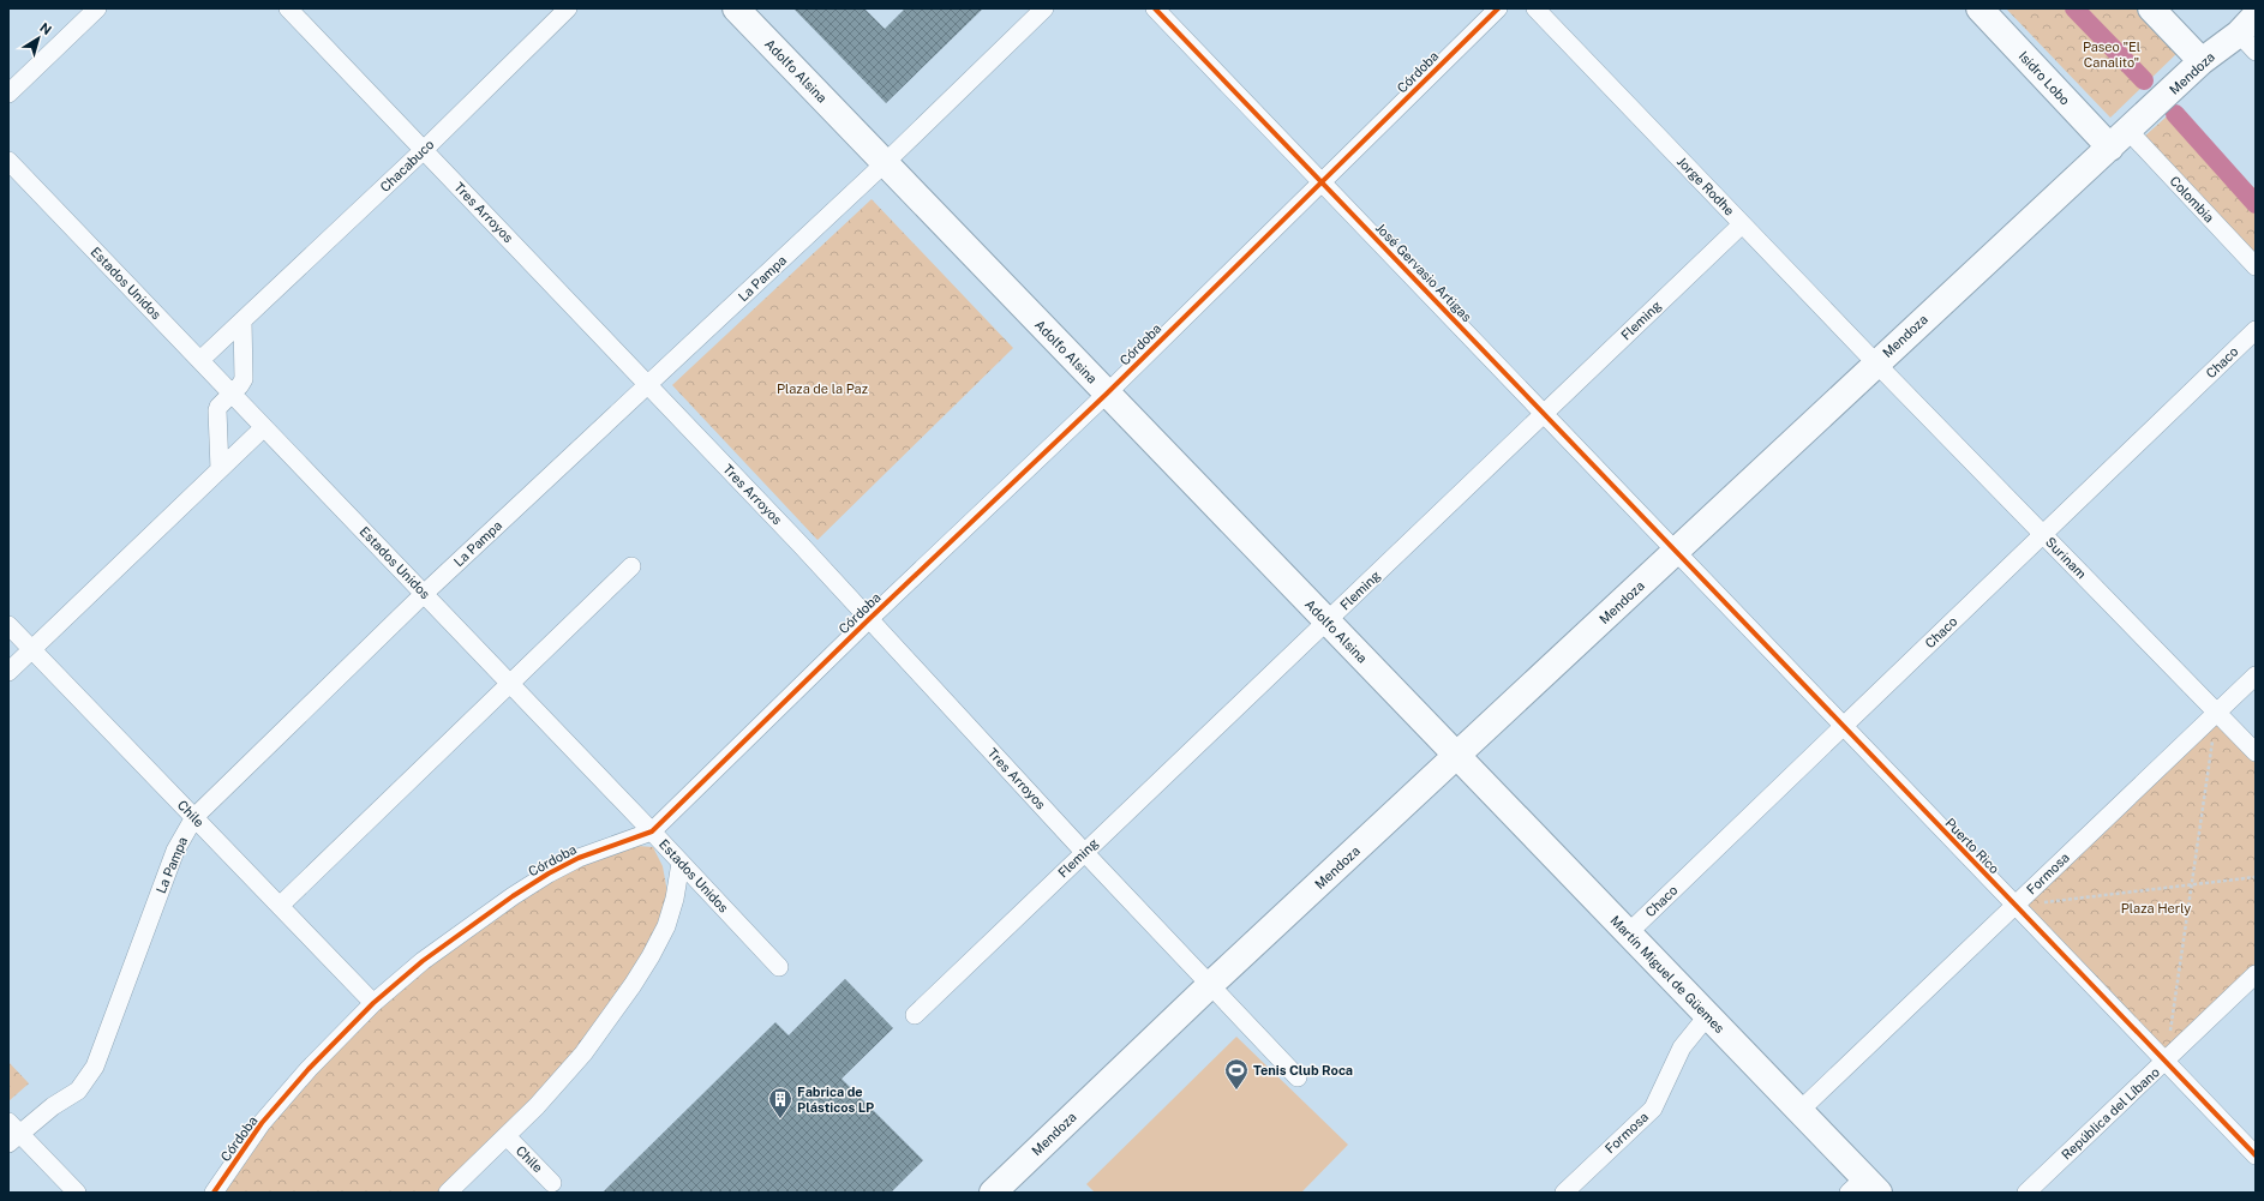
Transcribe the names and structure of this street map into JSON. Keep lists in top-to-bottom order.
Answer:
{
  "streets": {
    "main road": [
      "Adolfo Alsina",
      "Mendoza",
      "Isidro Lobo",
      "Martín Miguel de Güemes"
    ],
    "street": [
      "Córdoba",
      "Chacabuco",
      "Jorge Rodhe",
      "Colombia",
      "Tres Arroyos",
      "José Gervasio Artigas",
      "La Pampa",
      "Estados Unidos",
      "Fleming",
      "Chaco",
      "Surinam",
      "Chile",
      "Puerto Rico",
      "Formosa",
      "República del Líbano"
    ]
  },
  "crossings": [
    ["Adolfo Alsina", "Córdoba"],
    ["Adolfo Alsina", "Mendoza"],
    ["Adolfo Alsina", "La Pampa"],
    ["Adolfo Alsina", "Fleming"],
    ["Adolfo Alsina", "Martín Miguel de Güemes"],
    ["Córdoba", "Tres Arroyos"],
    ["Córdoba", "José Gervasio Artigas"],
    ["Córdoba", "Estados Unidos"],
    ["Córdoba", "Chile"],
    ["Mendoza", "Isidro Lobo"],
    ["Mendoza", "Jorge Rodhe"],
    ["Mendoza", "Colombia"],
    ["Mendoza", "Tres Arroyos"],
    ["Mendoza", "José Gervasio Artigas"],
    ["Mendoza", "Surinam"],
    ["Mendoza", "Puerto Rico"],
    ["Mendoza", "Martín Miguel de Güemes"],
    ["Isidro Lobo", "Colombia"],
    ["Chacabuco", "Tres Arroyos"],
    ["Chacabuco", "Estados Unidos"],
    ["Jorge Rodhe", "Fleming"],
    ["Jorge Rodhe", "Surinam"],
    ["Tres Arroyos", "La Pampa"],
    ["Tres Arroyos", "Fleming"],
    ["José Gervasio Artigas", "Fleming"],
    ["José Gervasio Artigas", "Puerto Rico"],
    ["La Pampa", "Estados Unidos"],
    ["La Pampa", "Chile"],
    ["Chaco", "Surinam"],
    ["Chaco", "Puerto Rico"],
    ["Chaco", "Martín Miguel de Güemes"],
    ["Surinam", "Formosa"],
    ["Puerto Rico", "Formosa"],
    ["Puerto Rico", "República del Líbano"],
    ["Formosa", "Martín Miguel de Güemes"]
  ],
  "parks": ["Paseo \"El Canalito\"", "Plaza de la Paz", "Plaza Herly"],
  "places": {
    "sports": ["Tenis Club Roca"],
    "building": ["Fabrica de Plásticos LP"]
  },
  "north": "top right"
}
